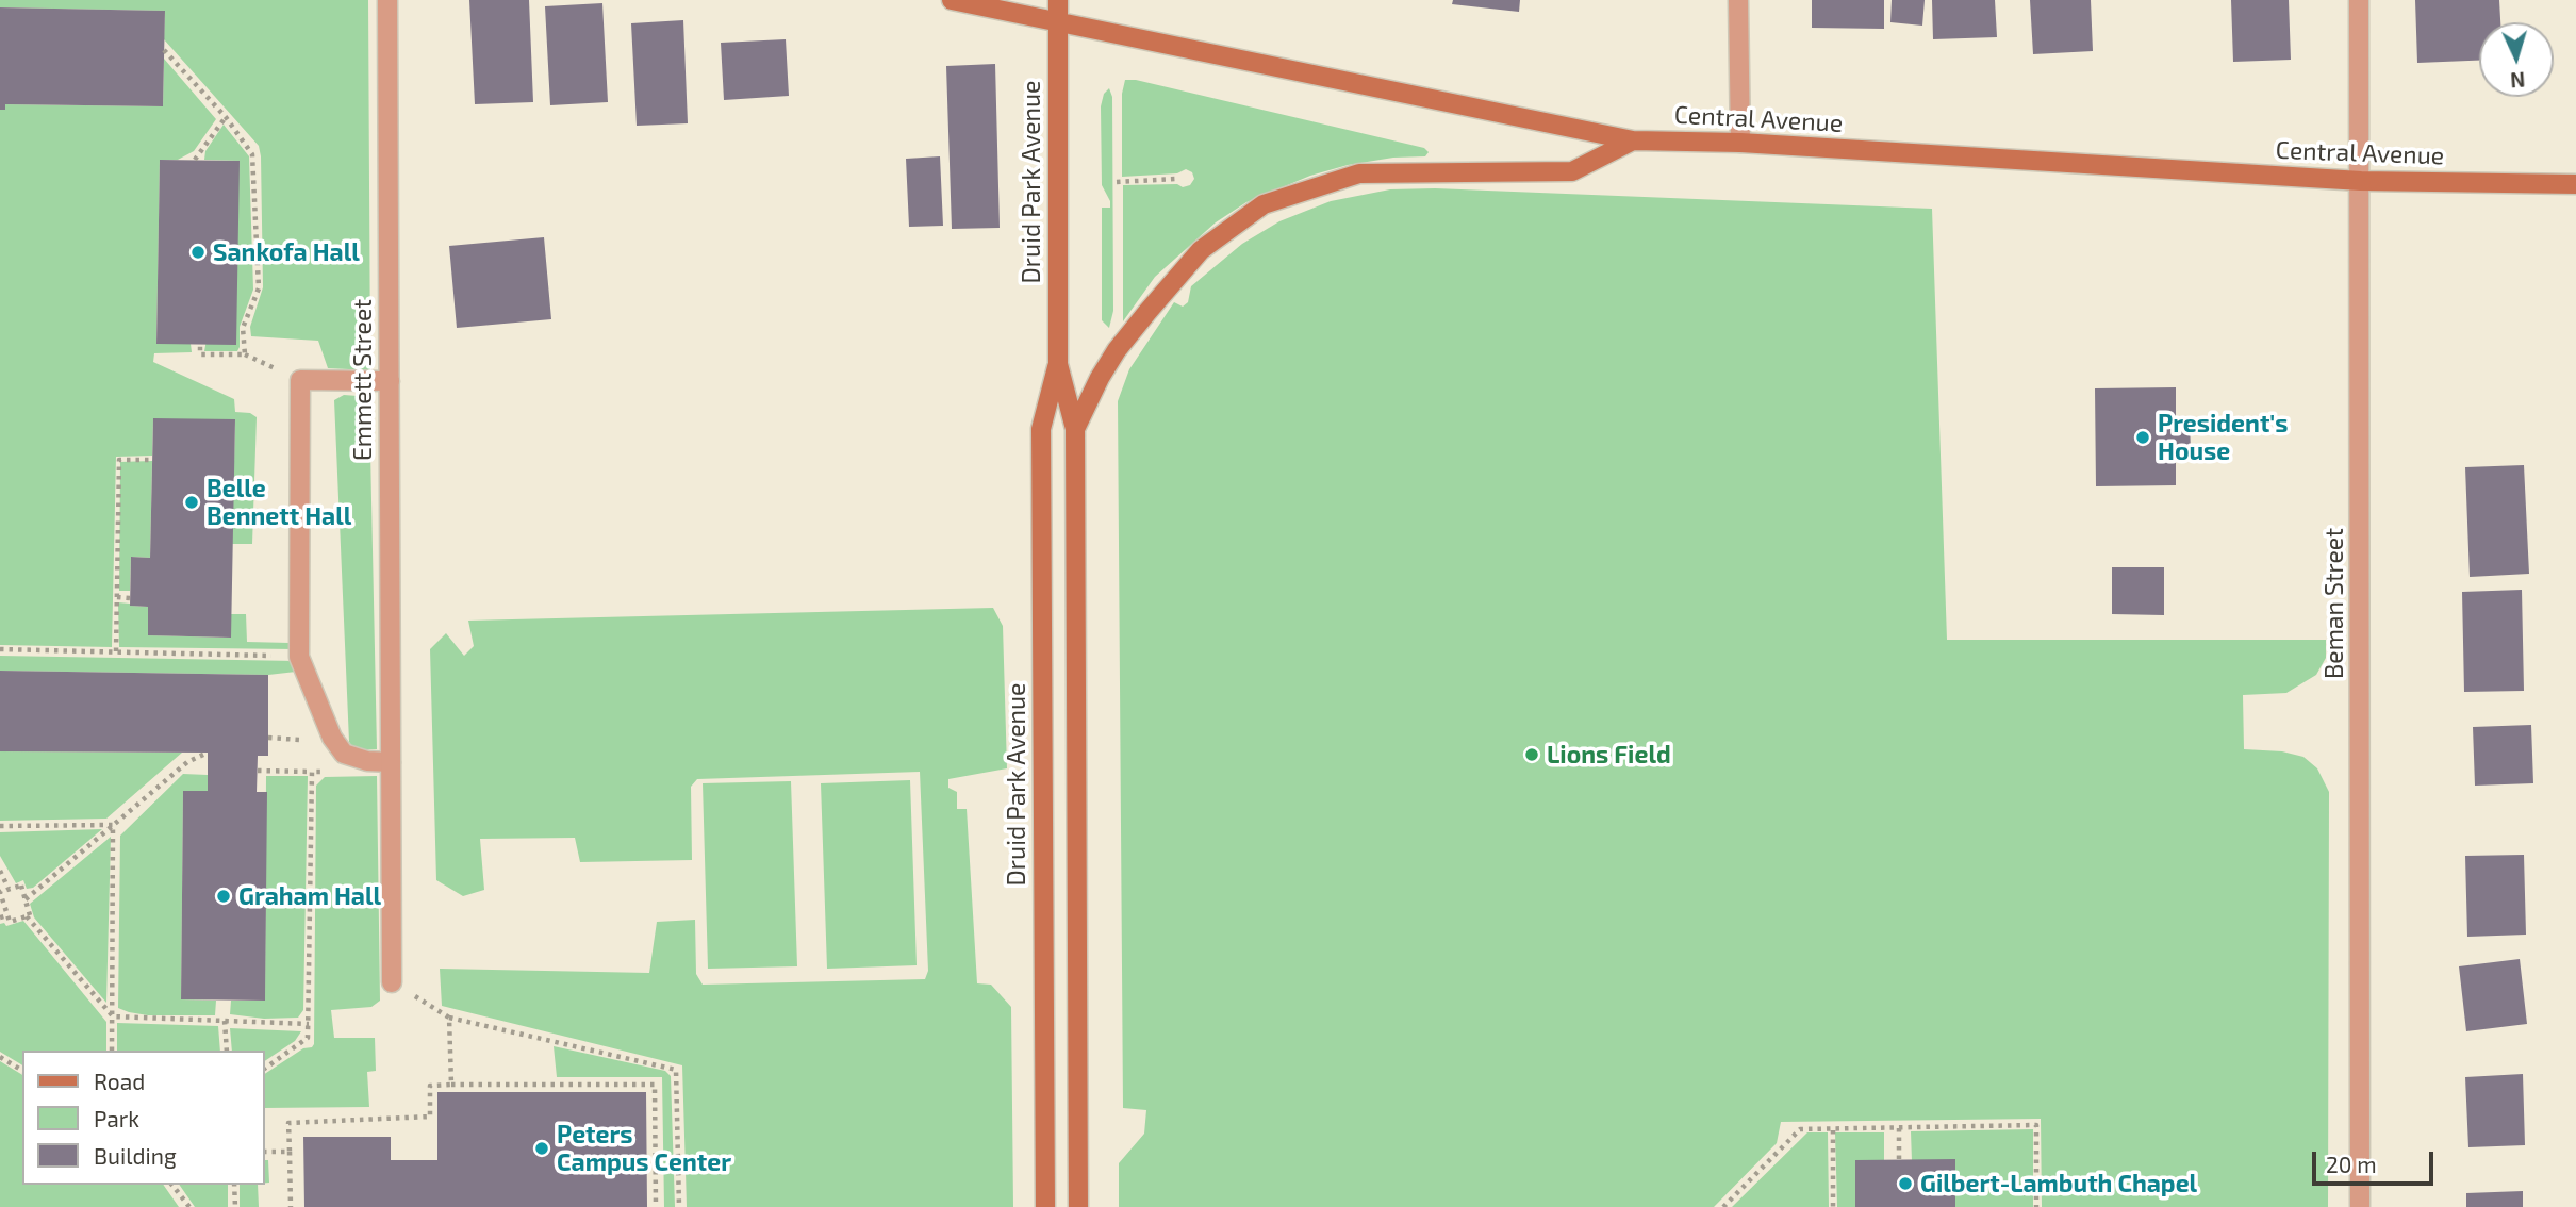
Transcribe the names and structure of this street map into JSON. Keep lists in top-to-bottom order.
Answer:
{
  "streets": {
    "main road": ["Central Avenue", "Druid Park Avenue"],
    "street": ["Emmett Street", "Beman Street"]
  },
  "crossings": [
    ["Central Avenue", "Druid Park Avenue"],
    ["Central Avenue", "Beman Street"]
  ],
  "places": [
    "Sankofa Hall",
    "President's House",
    "Belle Bennett Hall",
    "Lions Field",
    "Graham Hall",
    "Peters Campus Center",
    "Gilbert-Lambuth Chapel"
  ],
  "legend": ["Road", "Park", "Building"],
  "scale_bar": "20 m",
  "north": "bottom"
}
